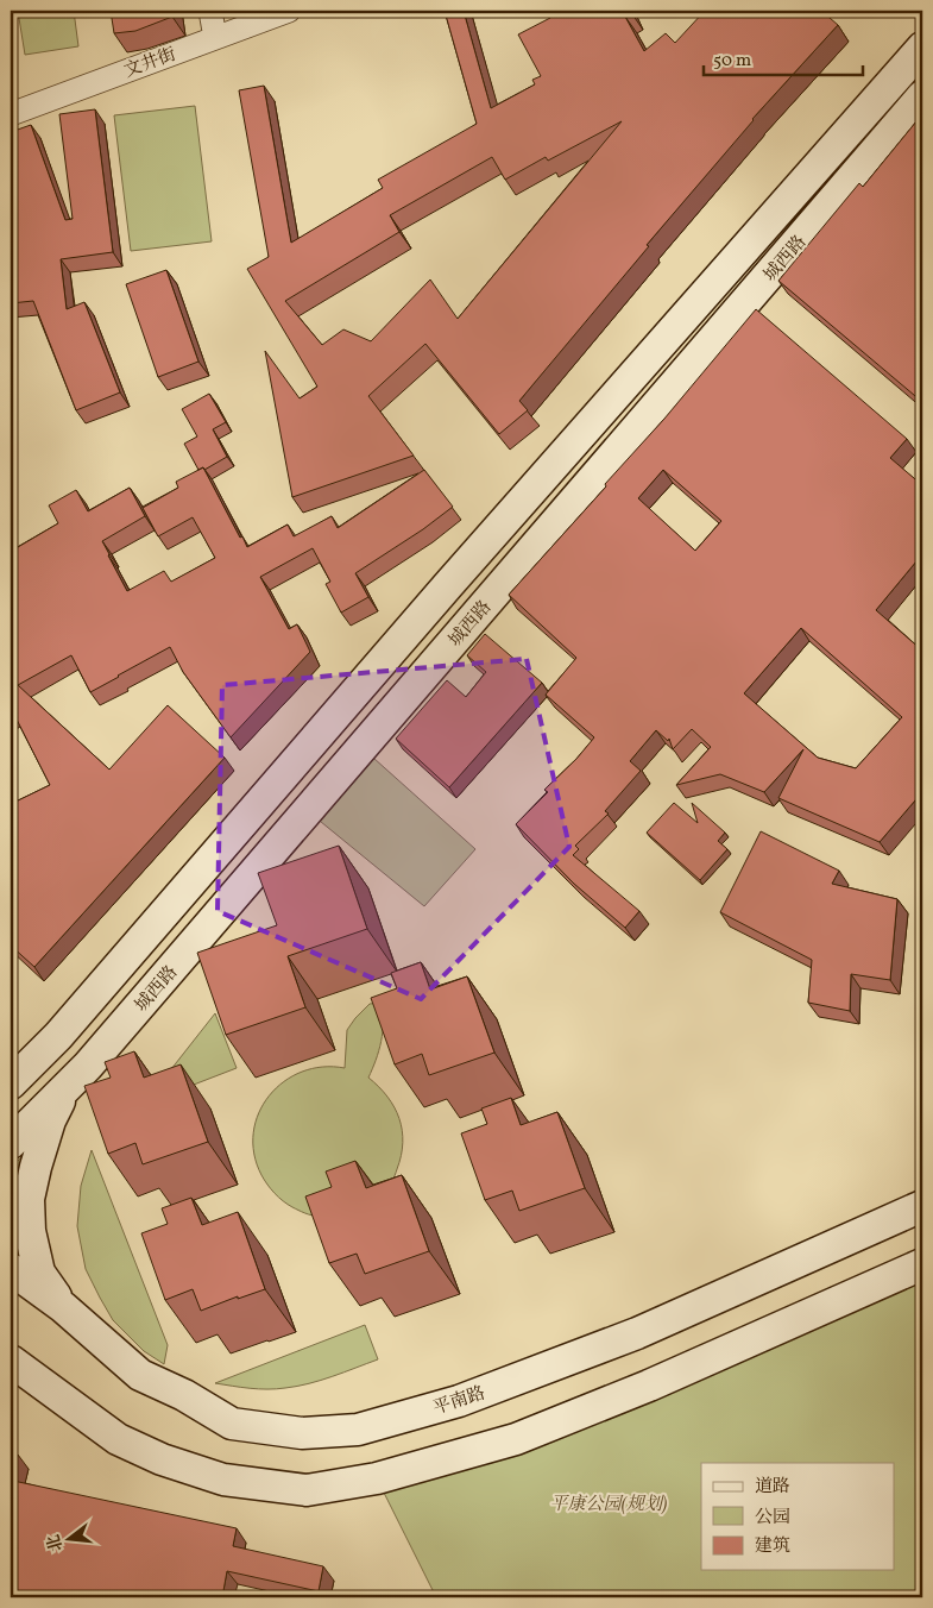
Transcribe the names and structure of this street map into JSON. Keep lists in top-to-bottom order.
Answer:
{
  "streets": {
    "main road": ["城西路", "平南路"],
    "street": ["文井街"]
  },
  "parks": ["平康公园(规划)"],
  "legend": ["道路", "公园", "建筑"],
  "scale_bar": "50 m",
  "north": "left"
}
